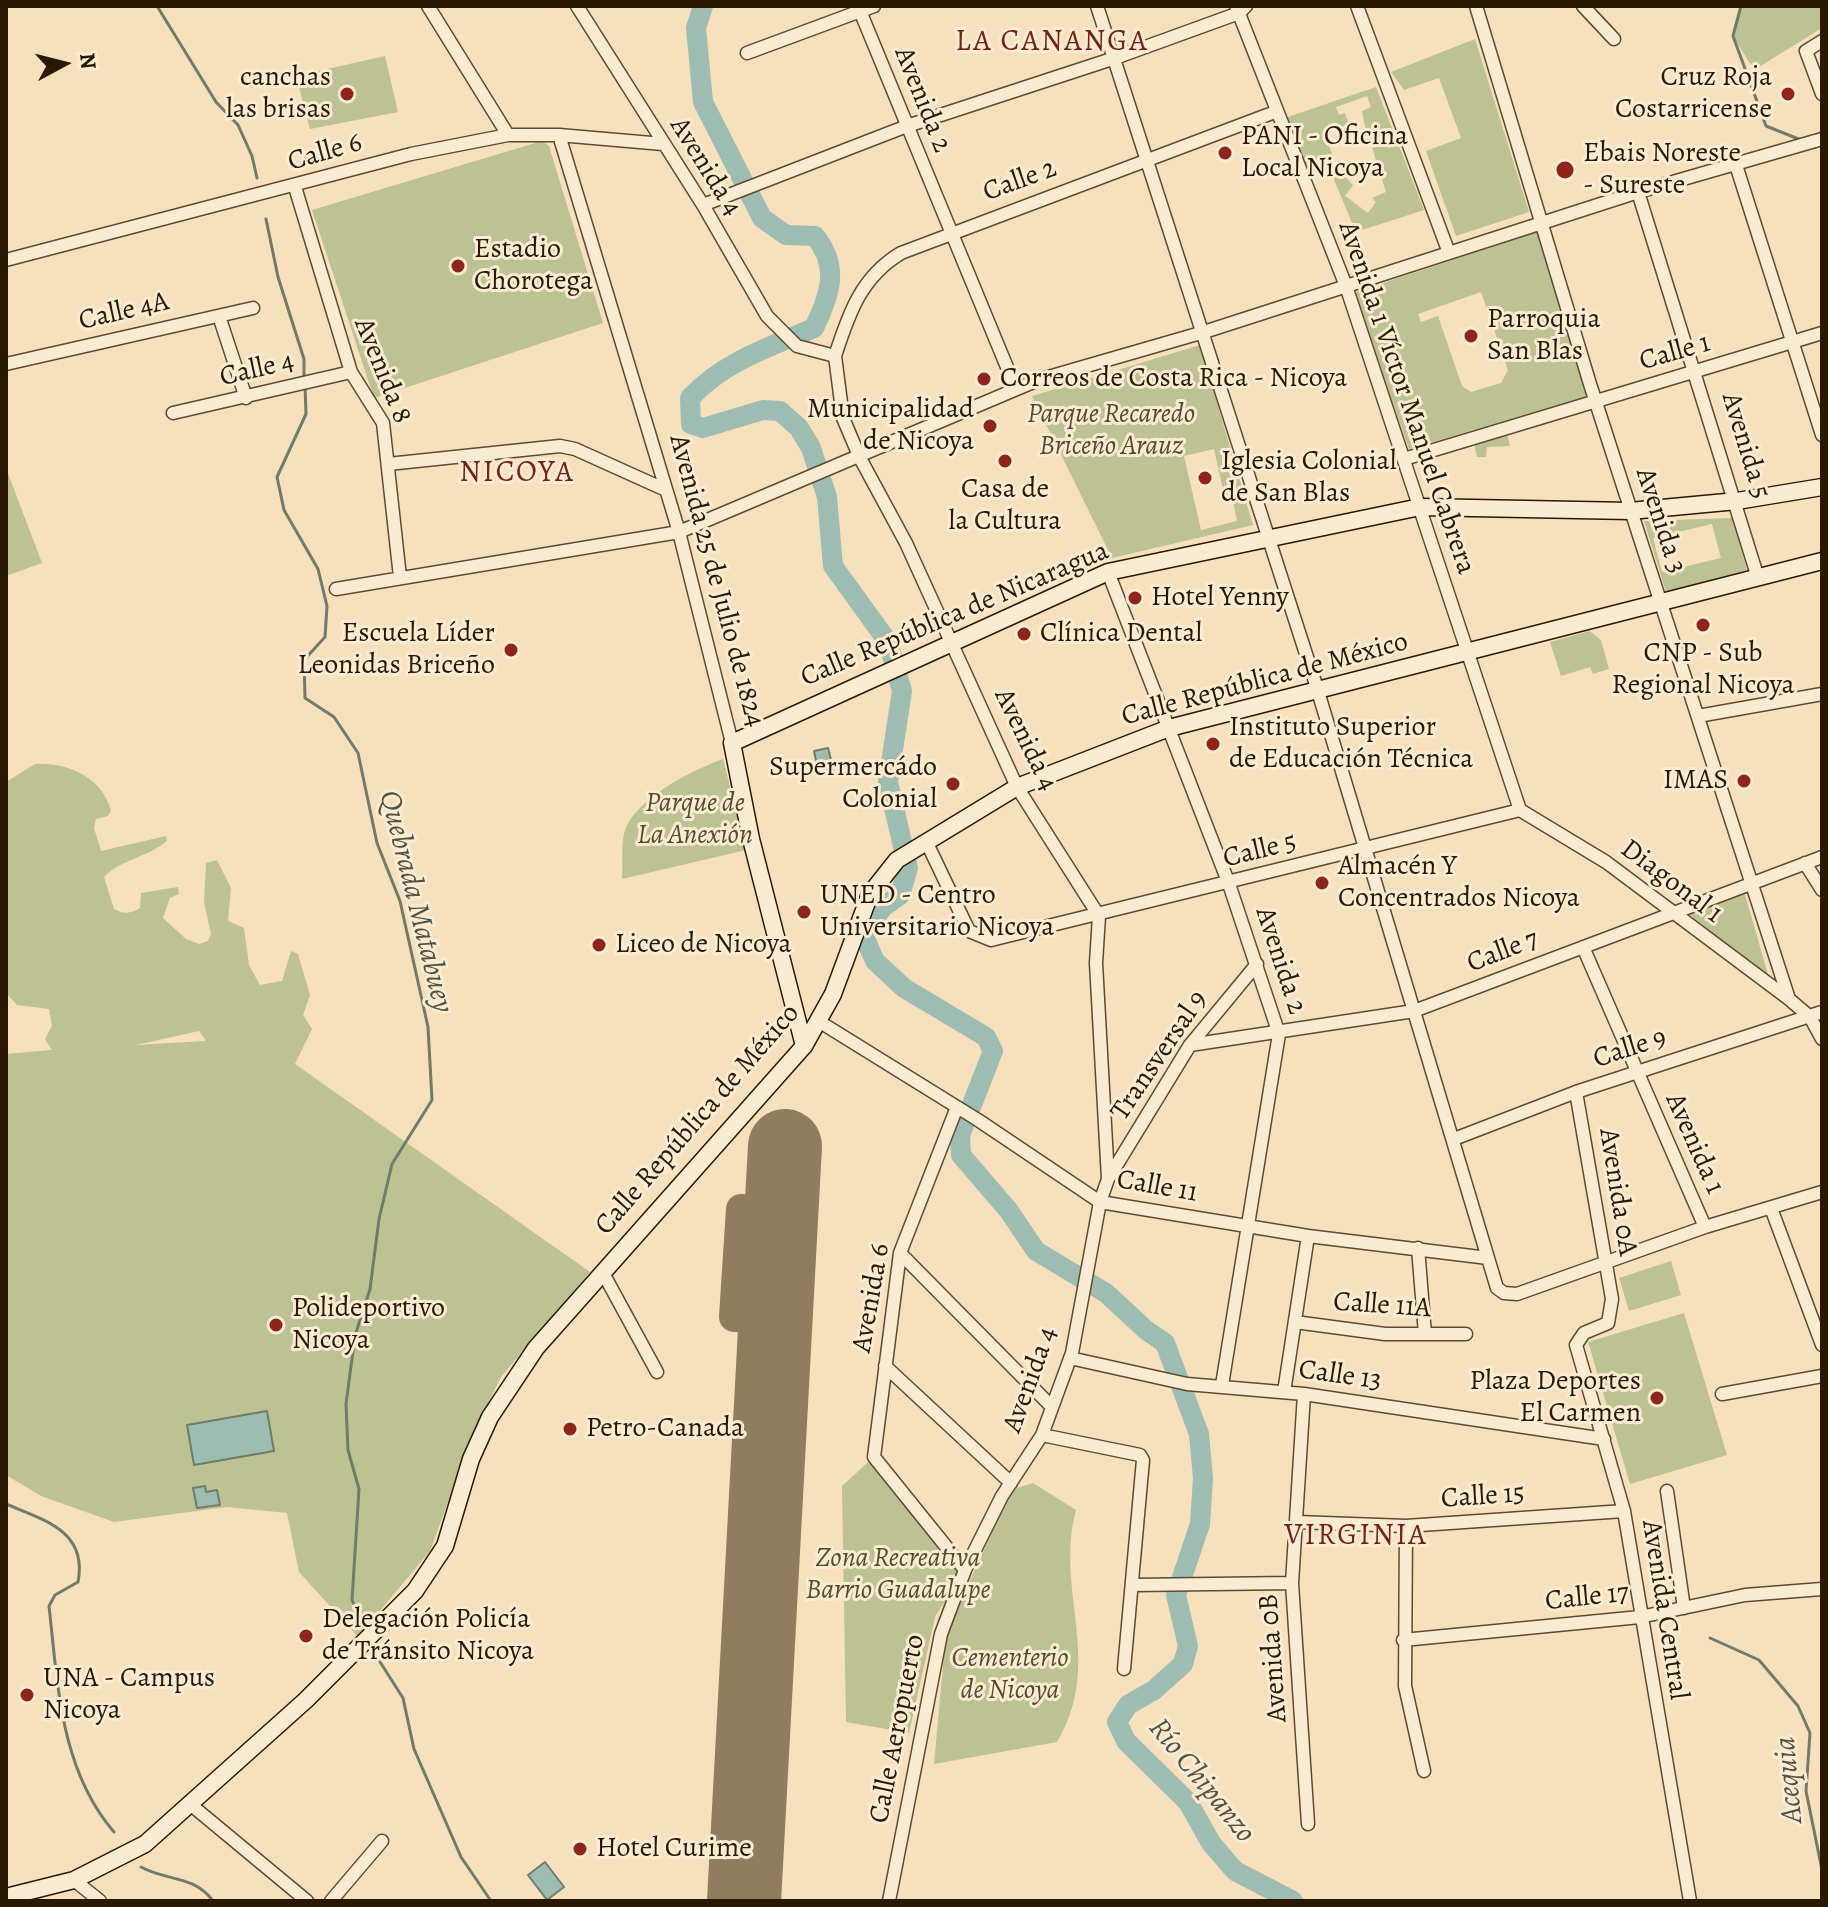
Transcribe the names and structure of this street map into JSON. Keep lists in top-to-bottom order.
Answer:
{
  "streets": {
    "main road": ["Avenida 25 de Julio de 1824", "Calle República de Nicaragua", "Calle República de México"],
    "street": [
      "Avenida 2",
      "Calle 6",
      "Avenida 4",
      "Calle 2",
      "Calle 4A",
      "Calle 1",
      "Calle 4",
      "Avenida 8",
      "Avenida 1 Víctor Manuel Cabrera",
      "Avenida 5",
      "Avenida 3",
      "Calle 5",
      "Diagonal 1",
      "Calle 7",
      "Calle 9",
      "Transversal 9",
      "Avenida 1",
      "Calle 11",
      "Avenida 0A",
      "Avenida 6",
      "Calle 11A",
      "Calle 13",
      "Calle 15",
      "Calle 17",
      "Avenida Central",
      "Avenida 0B",
      "Calle Aeropuerto"
    ]
  },
  "crossings": [
    ["Avenida 2", "Calle 2"],
    ["Avenida 2", "Calle República de Nicaragua"],
    ["Avenida 2", "Calle República de México"],
    ["Avenida 2", "Calle 5"],
    ["Avenida 2", "Calle 7"],
    ["Avenida 2", "Transversal 9"],
    ["Avenida 2", "Calle 11"],
    ["Avenida 2", "Calle 13"],
    ["Calle 6", "Avenida 4"],
    ["Calle 6", "Avenida 8"],
    ["Calle 6", "Avenida 25 de Julio de 1824"],
    ["Avenida 4", "Calle 2"],
    ["Avenida 4", "Calle República de Nicaragua"],
    ["Avenida 4", "Calle República de México"],
    ["Avenida 4", "Calle 5"],
    ["Avenida 4", "Transversal 9"],
    ["Avenida 4", "Calle 11"],
    ["Avenida 4", "Avenida 6"],
    ["Avenida 4", "Calle 13"],
    ["Avenida 4", "Calle Aeropuerto"],
    ["Calle 2", "Avenida 1 Víctor Manuel Cabrera"],
    ["Calle 1", "Avenida 1 Víctor Manuel Cabrera"],
    ["Calle 1", "Avenida 5"],
    ["Calle 1", "Avenida 3"],
    ["Calle 4", "Avenida 8"],
    ["Avenida 1 Víctor Manuel Cabrera", "Calle República de Nicaragua"],
    ["Avenida 1 Víctor Manuel Cabrera", "Calle República de México"],
    ["Avenida 1 Víctor Manuel Cabrera", "Calle 5"],
    ["Avenida 1 Víctor Manuel Cabrera", "Diagonal 1"],
    ["Avenida 5", "Calle República de Nicaragua"],
    ["Avenida 5", "Calle República de México"],
    ["Avenida 3", "Calle República de Nicaragua"],
    ["Avenida 3", "Calle República de México"],
    ["Avenida 3", "Diagonal 1"],
    ["Avenida 3", "Calle 7"],
    ["Avenida 25 de Julio de 1824", "Calle República de Nicaragua"],
    ["Avenida 25 de Julio de 1824", "Calle República de México"],
    ["Calle República de México", "Calle 5"],
    ["Calle República de México", "Calle 11"],
    ["Calle 5", "Diagonal 1"],
    ["Diagonal 1", "Calle 7"],
    ["Calle 7", "Transversal 9"],
    ["Calle 7", "Avenida 1"],
    ["Calle 9", "Avenida 1"],
    ["Calle 9", "Avenida 0A"],
    ["Calle 11", "Avenida 6"],
    ["Avenida 0A", "Avenida Central"],
    ["Avenida 6", "Calle Aeropuerto"],
    ["Calle 13", "Avenida Central"],
    ["Calle 13", "Avenida 0B"],
    ["Calle 15", "Avenida Central"],
    ["Calle 15", "Avenida 0B"],
    ["Calle 17", "Avenida Central"]
  ],
  "districts": ["LA CANANGA", "NICOYA", "VIRGINIA"],
  "water": ["Quebrada Matabuey", "Acequia", "Río Chipanzo"],
  "parks": [
    "Parque Recaredo Briceño Arauz",
    "Parque de La Anexión",
    "Zona Recreativa Barrio Guadalupe",
    "Cementerio de Nicoya"
  ],
  "places": [
    "canchas las brisas",
    "Cruz Roja Costarricense",
    "PANI - Oficina Local Nicoya",
    "Ebais Noreste - Sureste",
    "Estadio Chorotega",
    "Parroquia San Blas",
    "Correos de Costa Rica - Nicoya",
    "Municipalidad de Nicoya",
    "Casa de la Cultura",
    "Iglesia Colonial de San Blas",
    "Hotel Yenny",
    "CNP - Sub Regional Nicoya",
    "Clínica Dental",
    "Escuela Líder Leonidas Briceño",
    "Instituto Superior de Educación Técnica",
    "IMAS",
    "Supermercádo Colonial",
    "Almacén Y Concentrados Nicoya",
    "UNED - Centro Universitario Nicoya",
    "Liceo de Nicoya",
    "Polideportivo Nicoya",
    "Plaza Deportes El Carmen",
    "Petro-Canada",
    "Delegación Policía de Tránsito Nicoya",
    "UNA - Campus Nicoya",
    "Hotel Curime"
  ],
  "north": "right"
}
